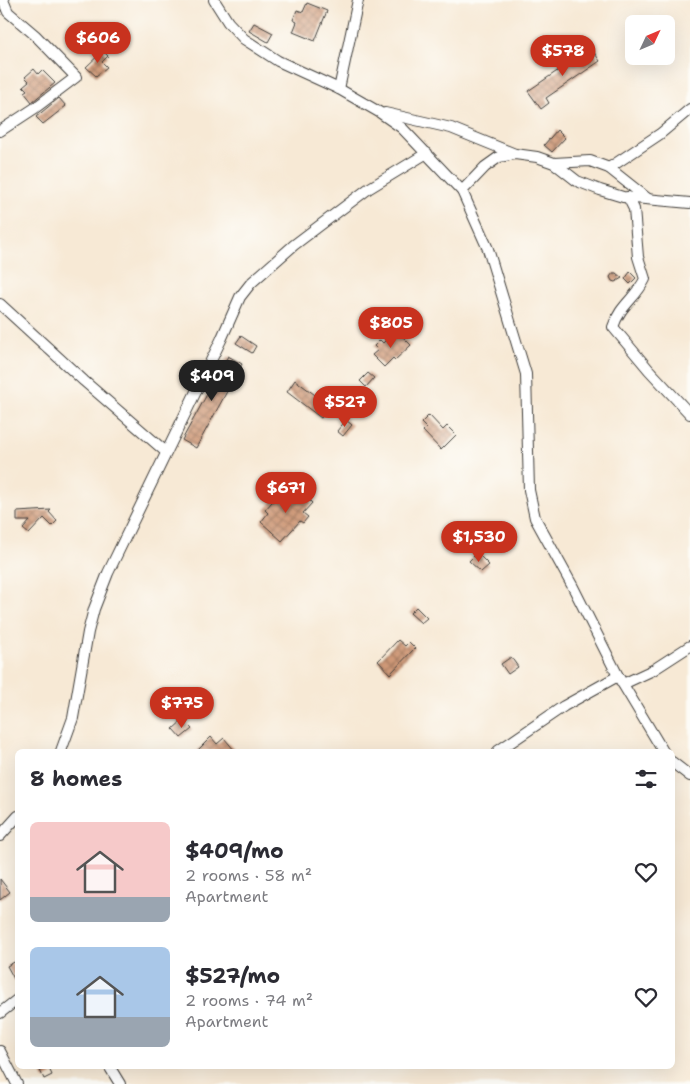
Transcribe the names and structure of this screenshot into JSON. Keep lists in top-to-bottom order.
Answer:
{
  "north": "top right",
  "page": {
    "price": [
      "$606",
      "$578",
      "$805",
      "$409",
      "$527",
      "$671",
      "$1,530",
      "$775"
    ],
    "heading": "8 homes",
    "list": [
      {
        "name": "$409/mo",
        "note": "2 rooms · 58 m² · Apartment"
      },
      {
        "name": "$527/mo",
        "note": "2 rooms · 74 m² · Apartment"
      }
    ]
  }
}
